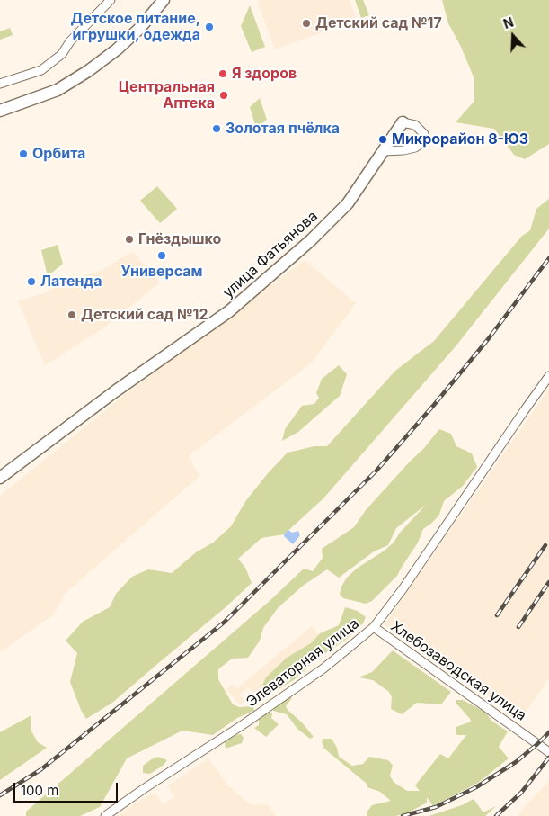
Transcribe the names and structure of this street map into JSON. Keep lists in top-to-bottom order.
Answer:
{
  "streets": {
    "street": ["улица Фатьянова", "Элеваторная улица", "Хлебозаводская улица"]
  },
  "crossings": [
    ["Элеваторная улица", "Хлебозаводская улица"]
  ],
  "places": [
    "Детский сад №17",
    "Детское питание, игрушки, одежда",
    "Я здоров",
    "Центральная Аптека",
    "Золотая пчёлка",
    "Микрорайон 8-ЮЗ",
    "Орбита",
    "Гнёздышко",
    "Универсам",
    "Латенда",
    "Детский сад №12"
  ],
  "scale_bar": "100 m",
  "north": "top"
}
